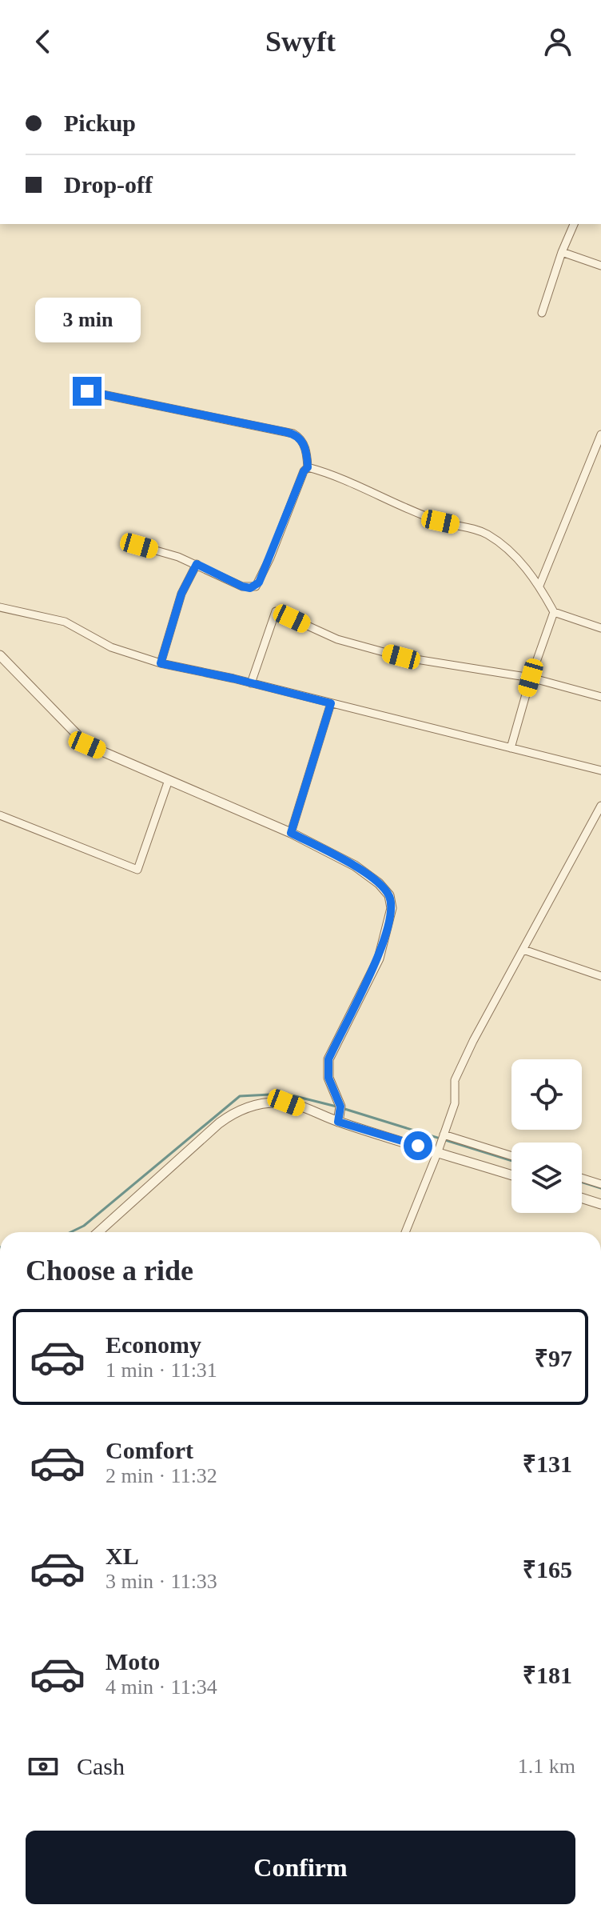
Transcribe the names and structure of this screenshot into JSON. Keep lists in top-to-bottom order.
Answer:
{
  "page": {
    "header": "Swyft",
    "banner": ["Pickup", "Drop-off"],
    "bubble": "3 min",
    "heading": "Choose a ride",
    "list": [
      {
        "name": "Economy",
        "note": "1 min · 11:31",
        "value": "₹97"
      },
      {
        "name": "Comfort",
        "note": "2 min · 11:32",
        "value": "₹131"
      },
      {
        "name": "XL",
        "note": "3 min · 11:33",
        "value": "₹165"
      },
      {
        "name": "Moto",
        "note": "4 min · 11:34",
        "value": "₹181"
      }
    ],
    "pay": ["Cash", "1.1 km"],
    "buttons": "Confirm"
  }
}
